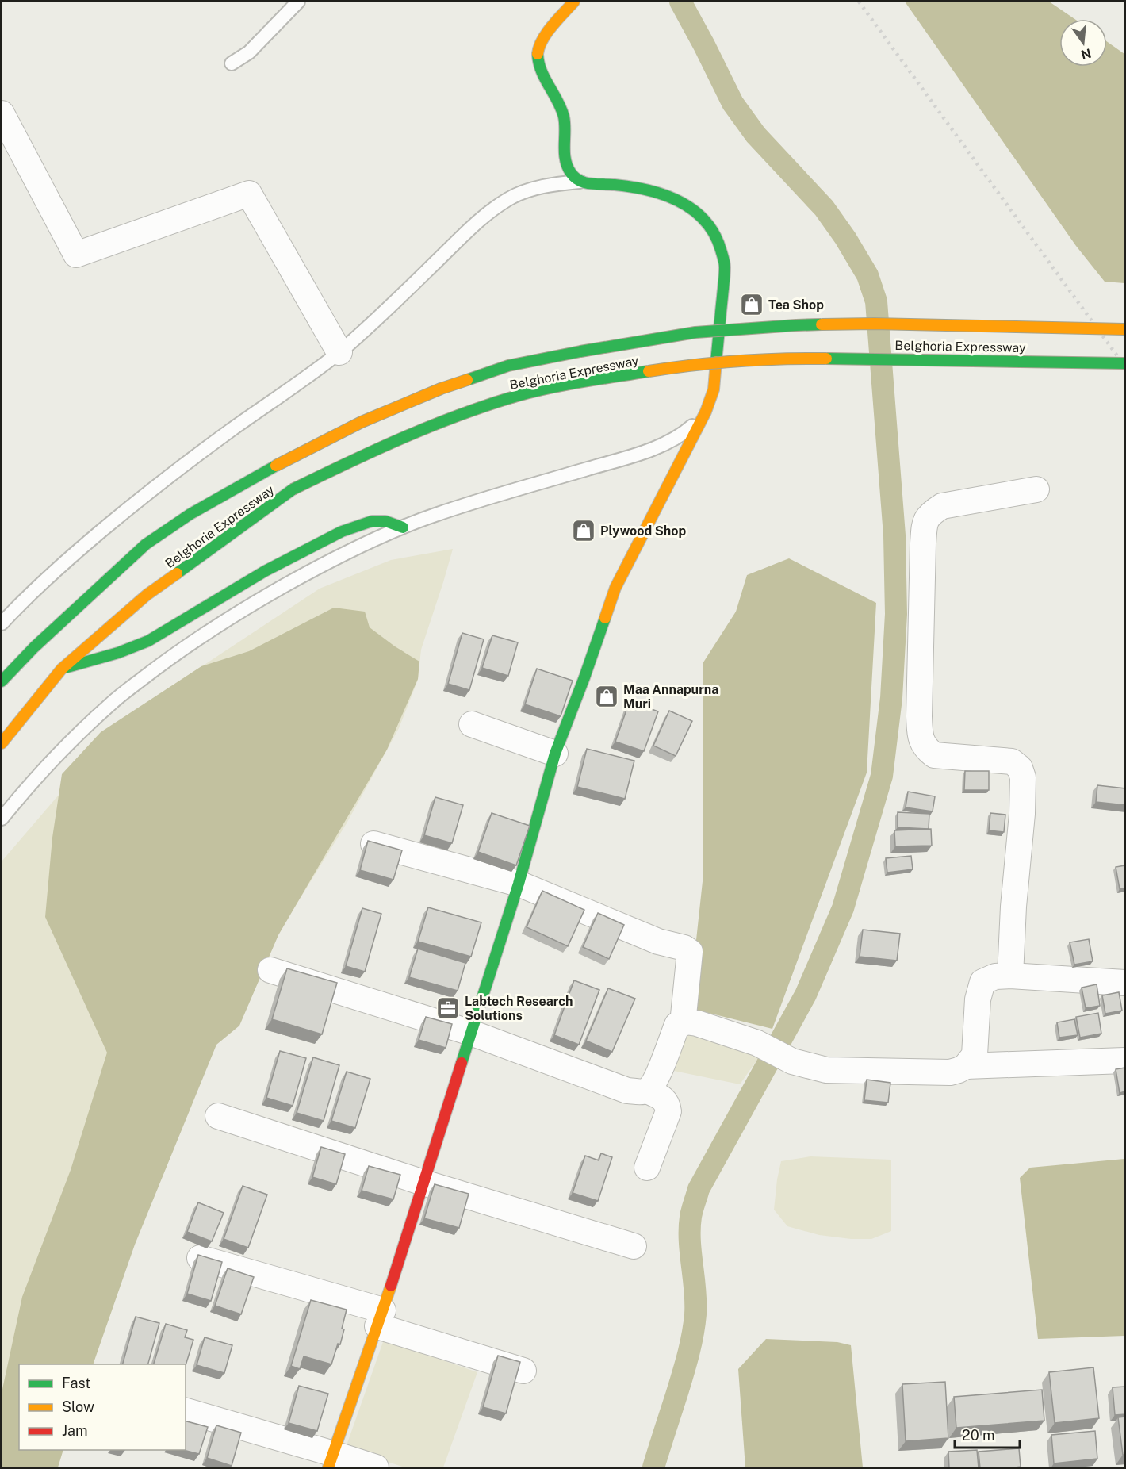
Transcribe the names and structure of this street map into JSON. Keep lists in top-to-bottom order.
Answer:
{
  "streets": {
    "main road": ["Belghoria Expressway"]
  },
  "places": {
    "shop": ["Tea Shop", "Plywood Shop", "Maa Annapurna Muri"],
    "office": ["Labtech Research Solutions"]
  },
  "legend": ["Fast", "Slow", "Jam"],
  "scale_bar": "20 m",
  "north": "bottom"
}
